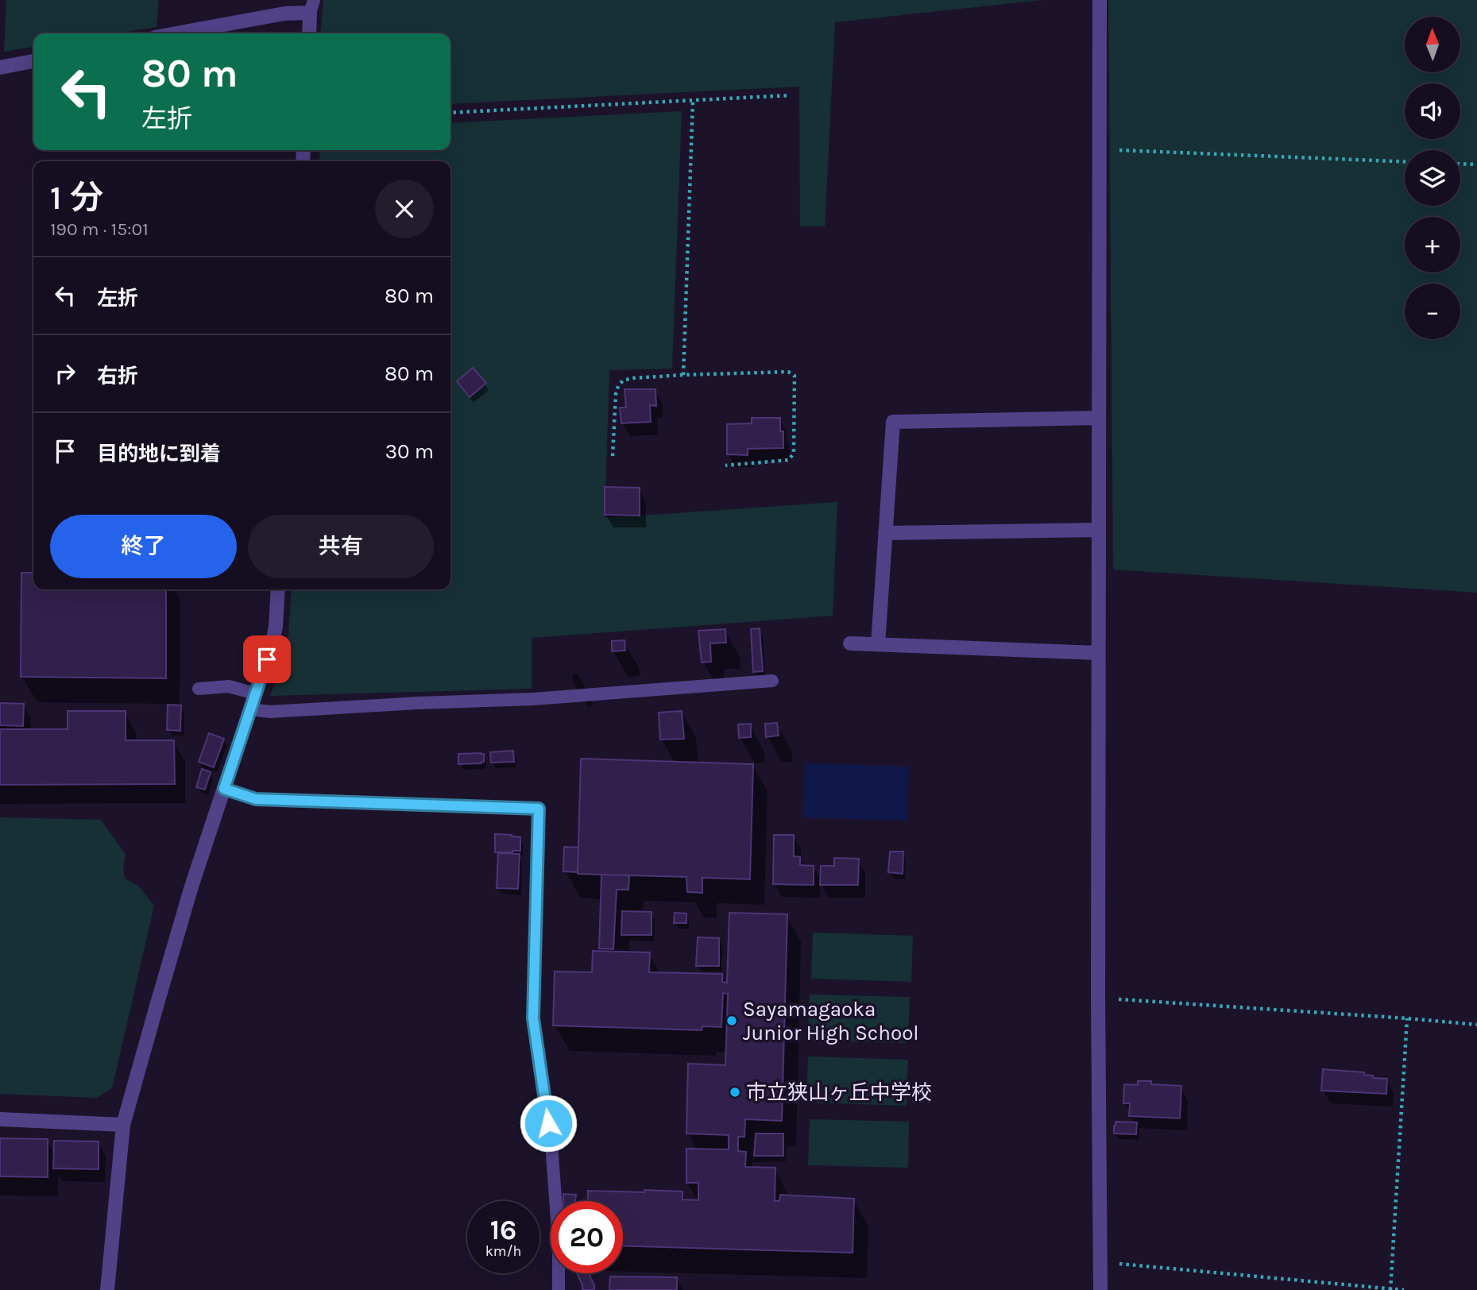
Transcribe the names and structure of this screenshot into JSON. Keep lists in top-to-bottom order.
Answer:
{
  "places": ["Sayamagaoka Junior High School", "市立狭山ヶ丘中学校"],
  "north": "top",
  "page": {
    "map_buttons": ["+", "−"],
    "turn": ["80 m", "左折"],
    "heading": ["1 分", "190 m · 15:01"],
    "list": [
      {
        "name": "左折",
        "value": "80 m"
      },
      {
        "name": "右折",
        "value": "80 m"
      },
      {
        "name": "目的地に到着",
        "value": "30 m"
      }
    ],
    "buttons": ["終了", "共有"],
    "speed": "16 km/h",
    "limit": "20"
  }
}
